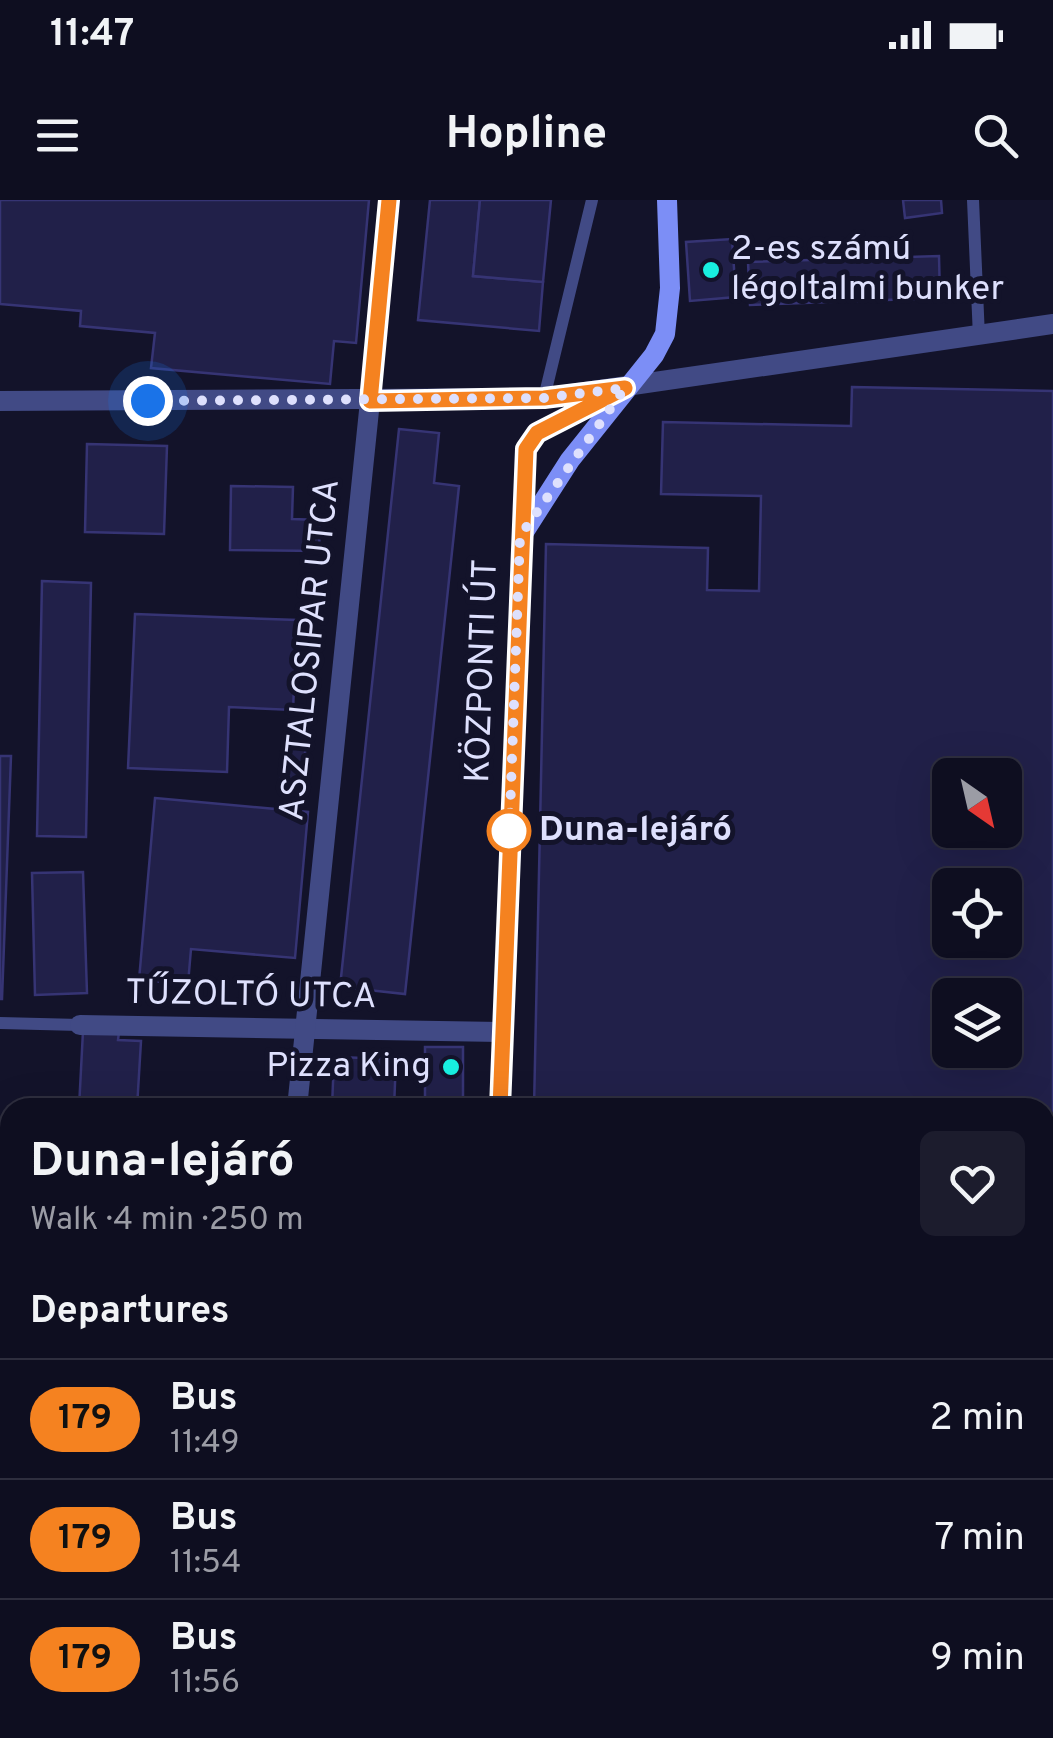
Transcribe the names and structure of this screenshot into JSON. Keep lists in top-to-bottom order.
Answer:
{
  "streets": {
    "street": ["ASZTALOSIPAR UTCA", "KÖZPONTI ÚT", "TŰZOLTÓ UTCA"]
  },
  "crossings": [
    ["ASZTALOSIPAR UTCA", "TŰZOLTÓ UTCA"],
    ["KÖZPONTI ÚT", "TŰZOLTÓ UTCA"]
  ],
  "places": ["2-es számú légoltalmi bunker", "Duna-lejáró", "Pizza King"],
  "lines": ["bus line 179"],
  "north": "bottom right",
  "page": {
    "status": "11:47",
    "header": "Hopline",
    "heading": [
      ["Duna-lejáró", "Walk · 4 min · 250 m"],
      "Departures"
    ],
    "list": [
      {
        "mark": "179",
        "name": "Bus",
        "note": "11:49",
        "value": "2 min"
      },
      {
        "mark": "179",
        "name": "Bus",
        "note": "11:54",
        "value": "7 min"
      },
      {
        "mark": "179",
        "name": "Bus",
        "note": "11:56",
        "value": "9 min"
      }
    ]
  }
}
